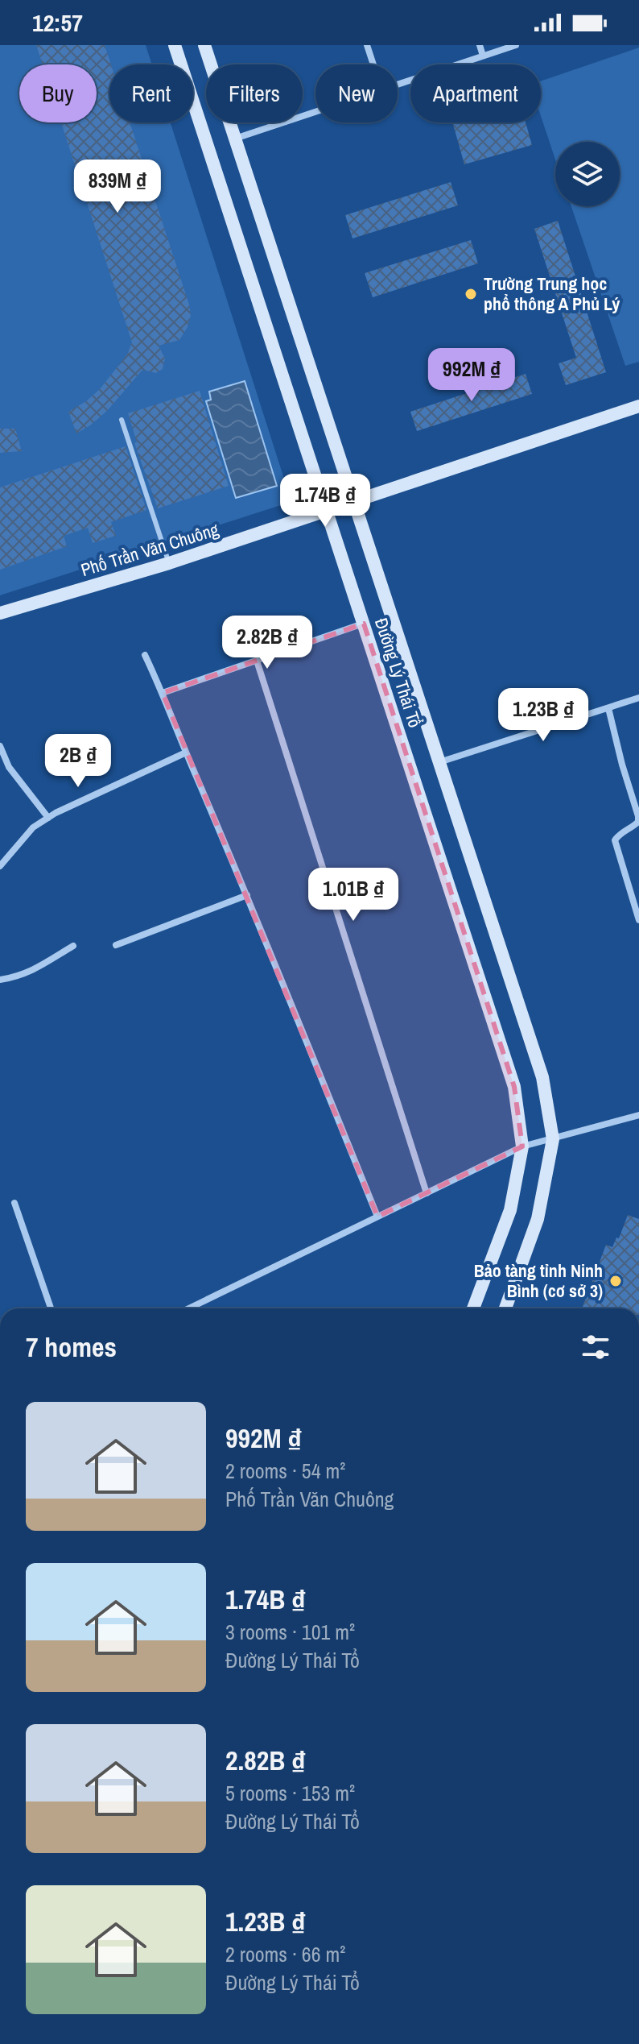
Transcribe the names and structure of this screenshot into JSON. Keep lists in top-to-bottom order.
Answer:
{
  "streets": {
    "main road": ["Phố Trần Văn Chuông", "Đường Lý Thái Tổ"]
  },
  "crossings": [
    ["Phố Trần Văn Chuông", "Đường Lý Thái Tổ"]
  ],
  "places": ["Trường Trung học phổ thông A Phủ Lý", "Bảo tàng tỉnh Ninh Bình (cơ sở 3)"],
  "page": {
    "status": "12:57",
    "chip": [
      "Buy",
      "Rent",
      "Filters",
      "New",
      "Apartment"
    ],
    "price": [
      "839M ₫",
      "992M ₫",
      "1.74B ₫",
      "2.82B ₫",
      "1.23B ₫",
      "2B ₫",
      "1.01B ₫"
    ],
    "heading": "7 homes",
    "list": [
      {
        "name": "992M ₫",
        "note": "2 rooms · 54 m² · Phố Trần Văn Chuông"
      },
      {
        "name": "1.74B ₫",
        "note": "3 rooms · 101 m² · Đường Lý Thái Tổ"
      },
      {
        "name": "2.82B ₫",
        "note": "5 rooms · 153 m² · Đường Lý Thái Tổ"
      },
      {
        "name": "1.23B ₫",
        "note": "2 rooms · 66 m² · Đường Lý Thái Tổ"
      }
    ]
  }
}
